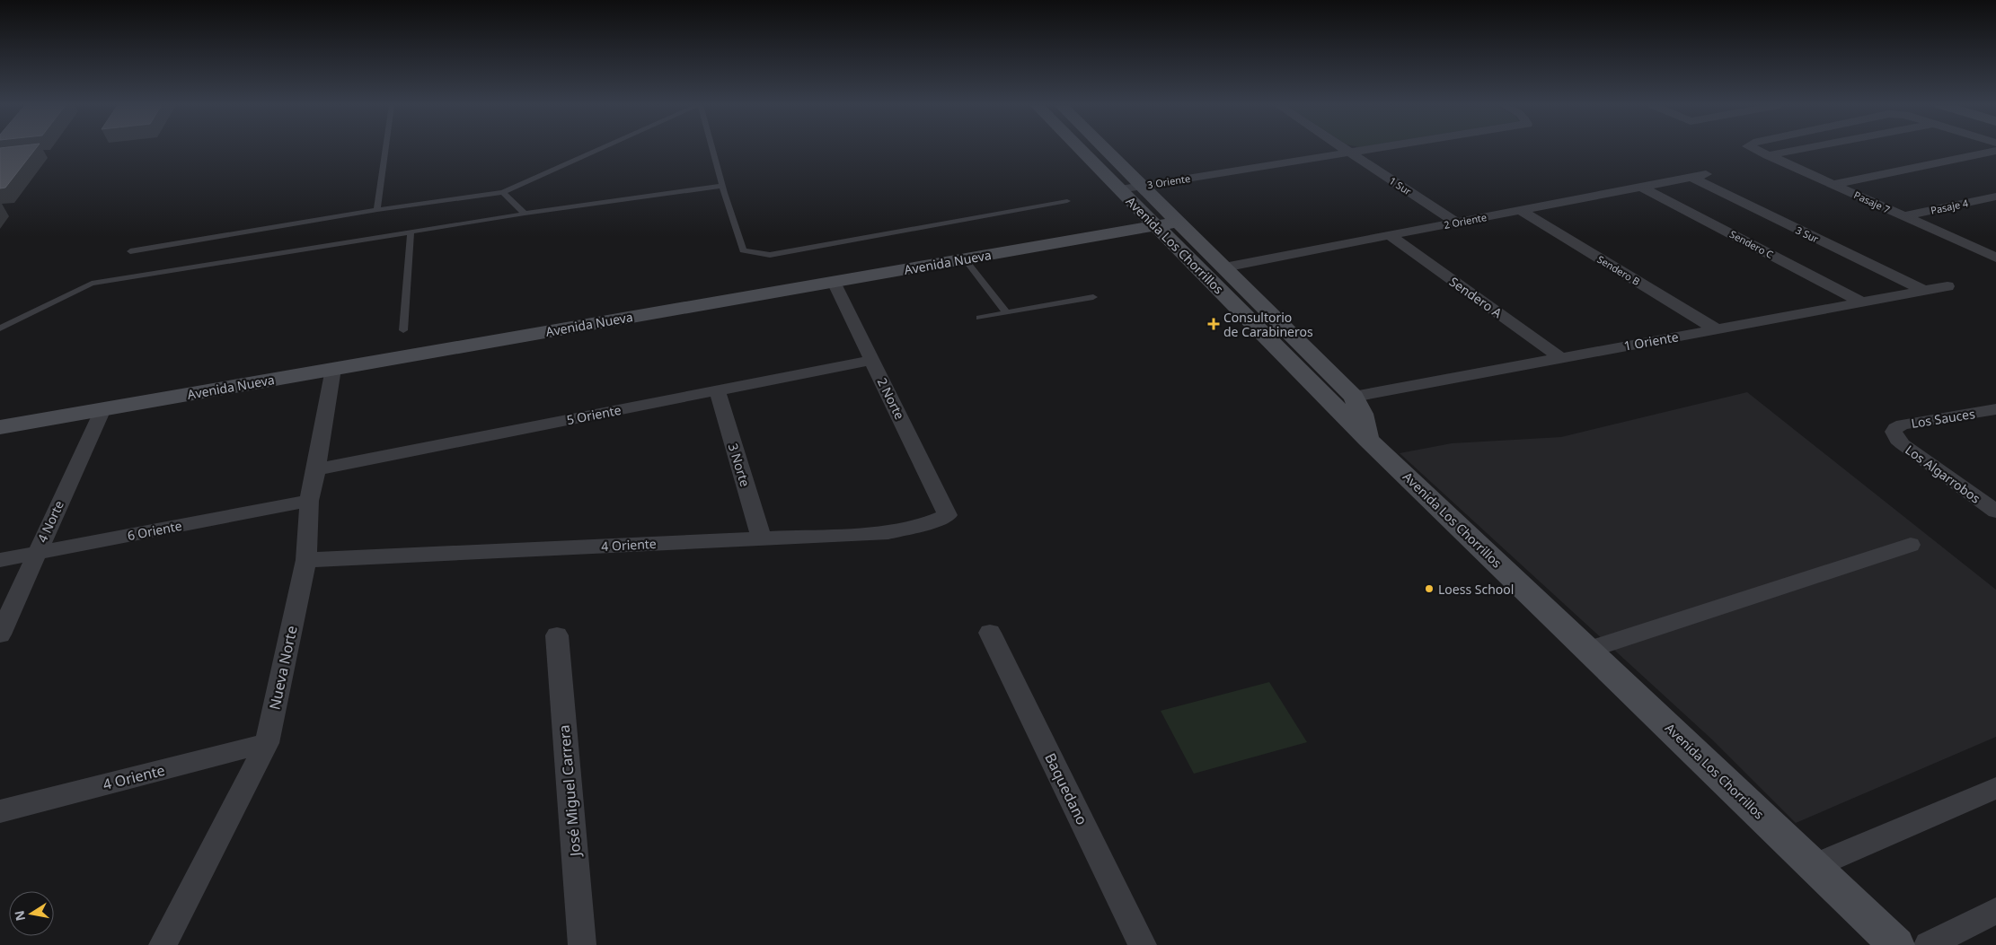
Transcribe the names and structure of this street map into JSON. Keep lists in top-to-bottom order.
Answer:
{
  "streets": {
    "street": [
      "3 Oriente",
      "1 Sur",
      "Pasaje 7",
      "Pasaje 4",
      "2 Oriente",
      "3 Sur",
      "Sendero C",
      "Avenida Los Chorrillos",
      "Avenida Nueva",
      "Sendero B",
      "Sendero A",
      "1 Oriente",
      "2 Norte",
      "5 Oriente",
      "Los Sauces",
      "3 Norte",
      "Los Algarrobos",
      "4 Norte",
      "6 Oriente",
      "4 Oriente",
      "Nueva Norte",
      "Baquedano",
      "José Miguel Carrera"
    ]
  },
  "crossings": [
    ["3 Oriente", "1 Sur"],
    ["3 Oriente", "Avenida Los Chorrillos"],
    ["1 Sur", "2 Oriente"],
    ["Pasaje 7", "Pasaje 4"],
    ["2 Oriente", "3 Sur"],
    ["2 Oriente", "Sendero C"],
    ["2 Oriente", "Avenida Los Chorrillos"],
    ["2 Oriente", "Sendero B"],
    ["2 Oriente", "Sendero A"],
    ["3 Sur", "1 Oriente"],
    ["Sendero C", "1 Oriente"],
    ["Avenida Los Chorrillos", "Avenida Nueva"],
    ["Avenida Los Chorrillos", "1 Oriente"],
    ["Avenida Nueva", "2 Norte"],
    ["Avenida Nueva", "4 Norte"],
    ["Avenida Nueva", "Nueva Norte"],
    ["Sendero B", "1 Oriente"],
    ["Sendero A", "1 Oriente"],
    ["2 Norte", "5 Oriente"],
    ["2 Norte", "4 Oriente"],
    ["5 Oriente", "3 Norte"],
    ["5 Oriente", "Nueva Norte"],
    ["Los Sauces", "Los Algarrobos"],
    ["3 Norte", "4 Oriente"],
    ["4 Norte", "6 Oriente"],
    ["6 Oriente", "Nueva Norte"],
    ["4 Oriente", "Nueva Norte"]
  ],
  "places": {
    "health": ["Consultorio de Carabineros"],
    "other": ["Loess School"]
  },
  "north": "left"
}
